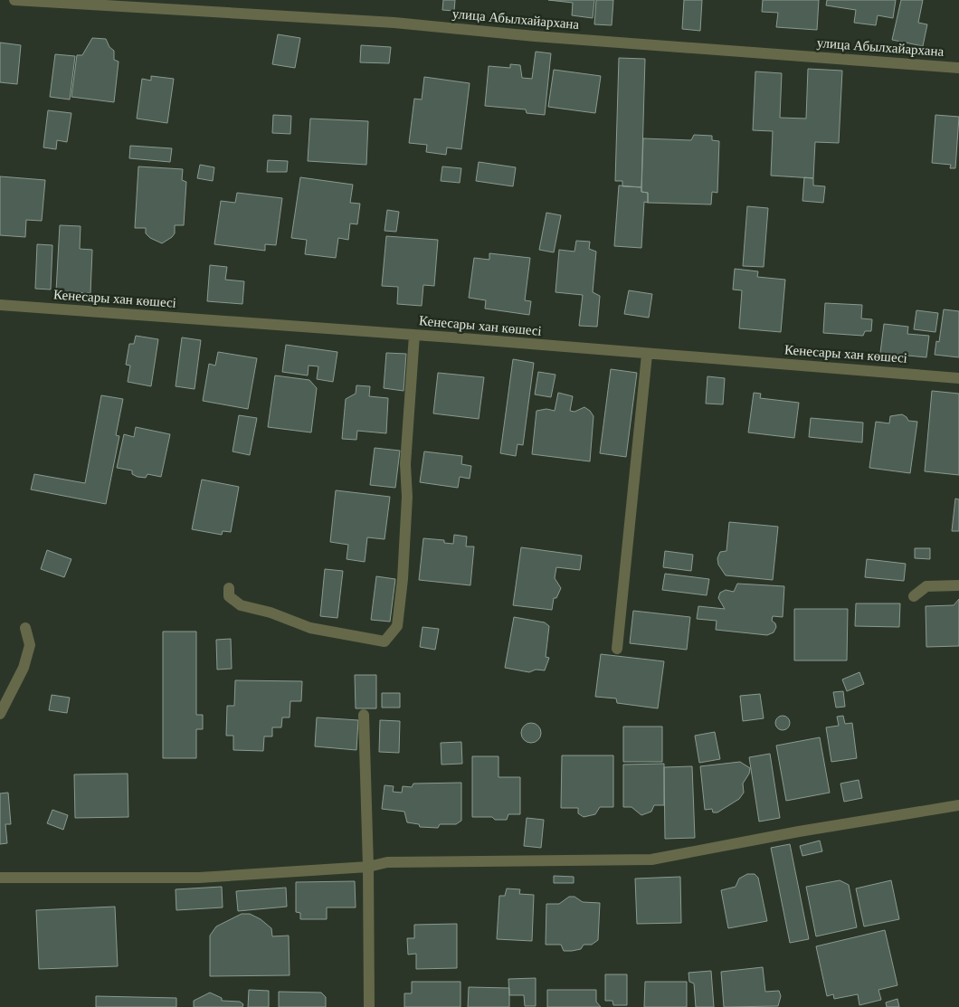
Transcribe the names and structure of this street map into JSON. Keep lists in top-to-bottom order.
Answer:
{
  "streets": {
    "street": ["улица Абылхайархана", "Кенесары хан көшесі"]
  }
}
